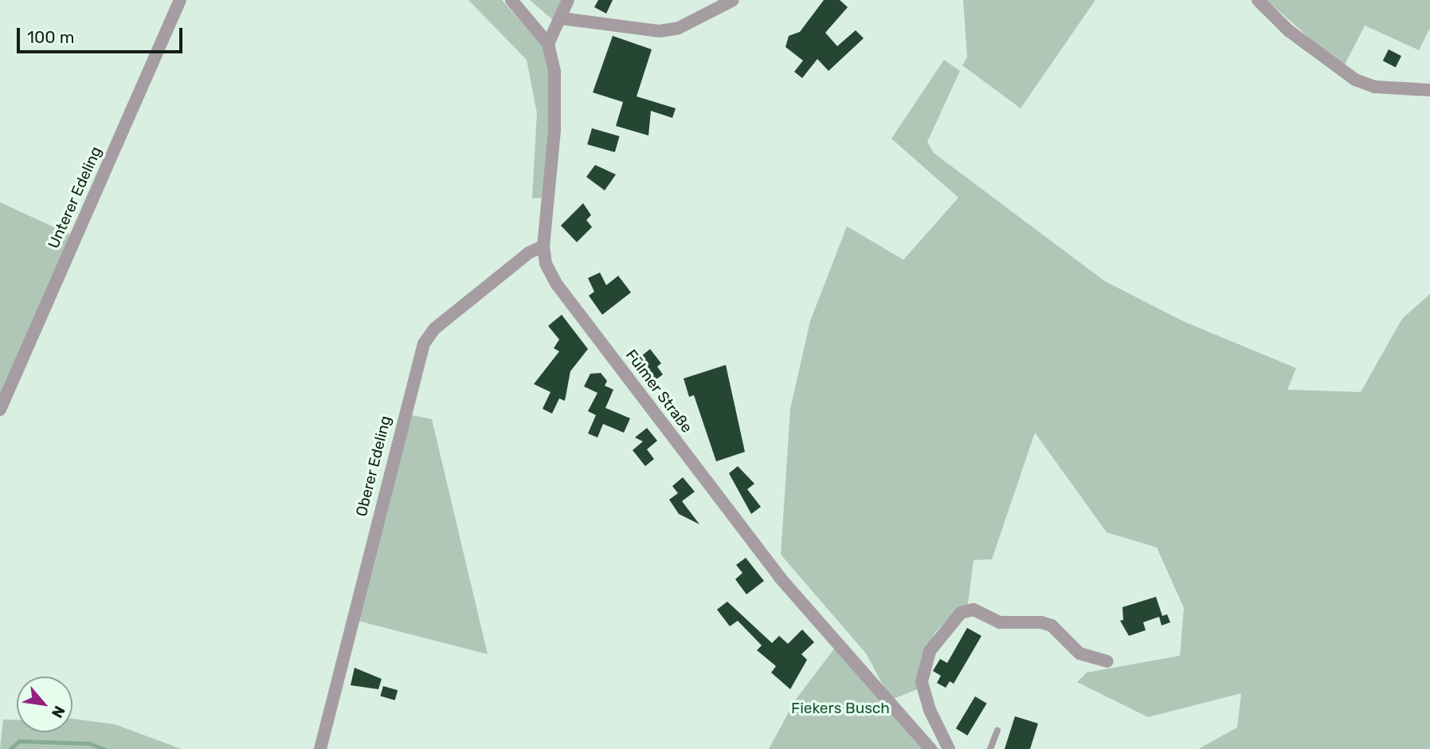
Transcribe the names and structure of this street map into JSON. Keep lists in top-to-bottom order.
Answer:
{
  "streets": {
    "street": ["Unterer Edeling", "Fülmer Straße", "Oberer Edeling"]
  },
  "crossings": [
    ["Fülmer Straße", "Oberer Edeling"]
  ],
  "parks": ["Fiekers Busch"],
  "scale_bar": "100 m",
  "north": "bottom right"
}
